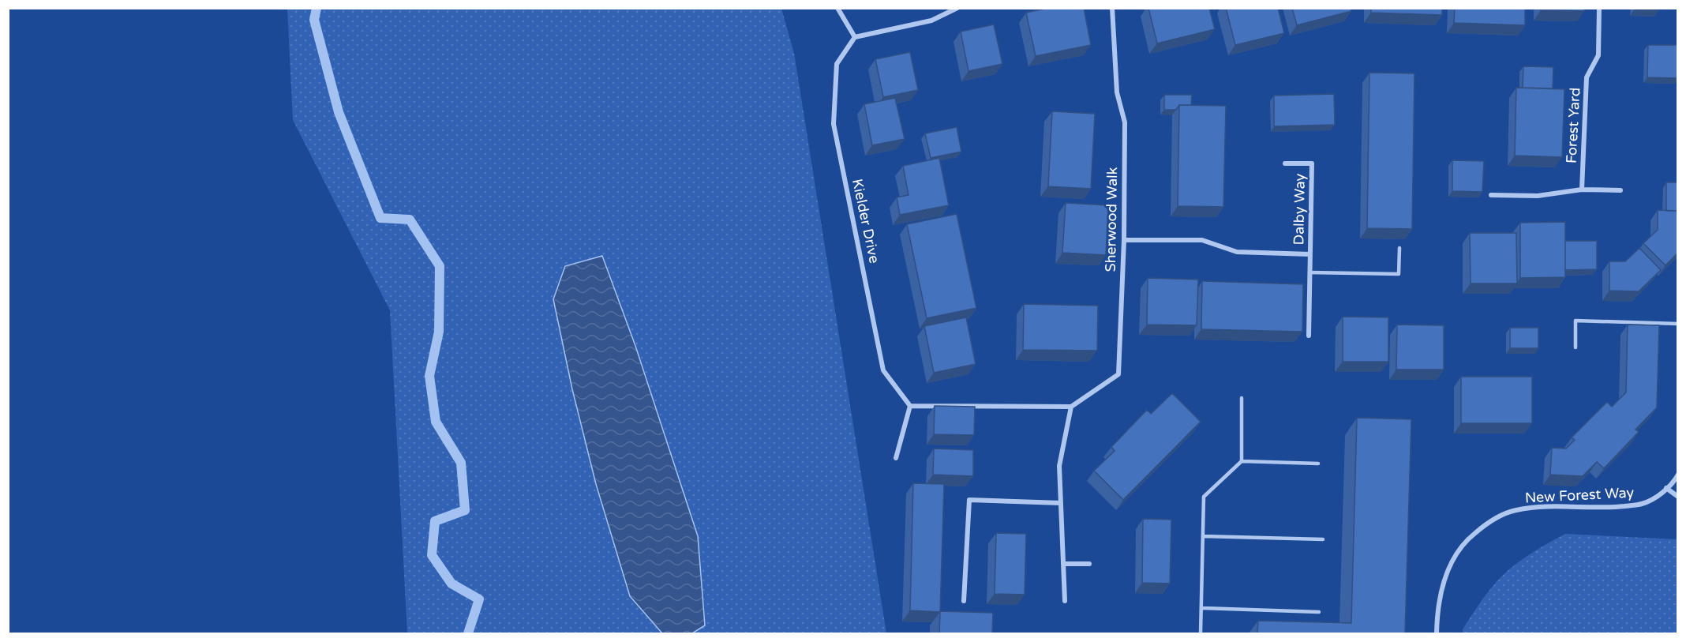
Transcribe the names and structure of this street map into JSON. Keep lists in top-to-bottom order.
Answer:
{
  "streets": {
    "street": [
      "Forest Yard",
      "Dalby Way",
      "Sherwood Walk",
      "Kielder Drive",
      "New Forest Way"
    ]
  },
  "crossings": [
    ["Dalby Way", "Sherwood Walk"]
  ]
}
